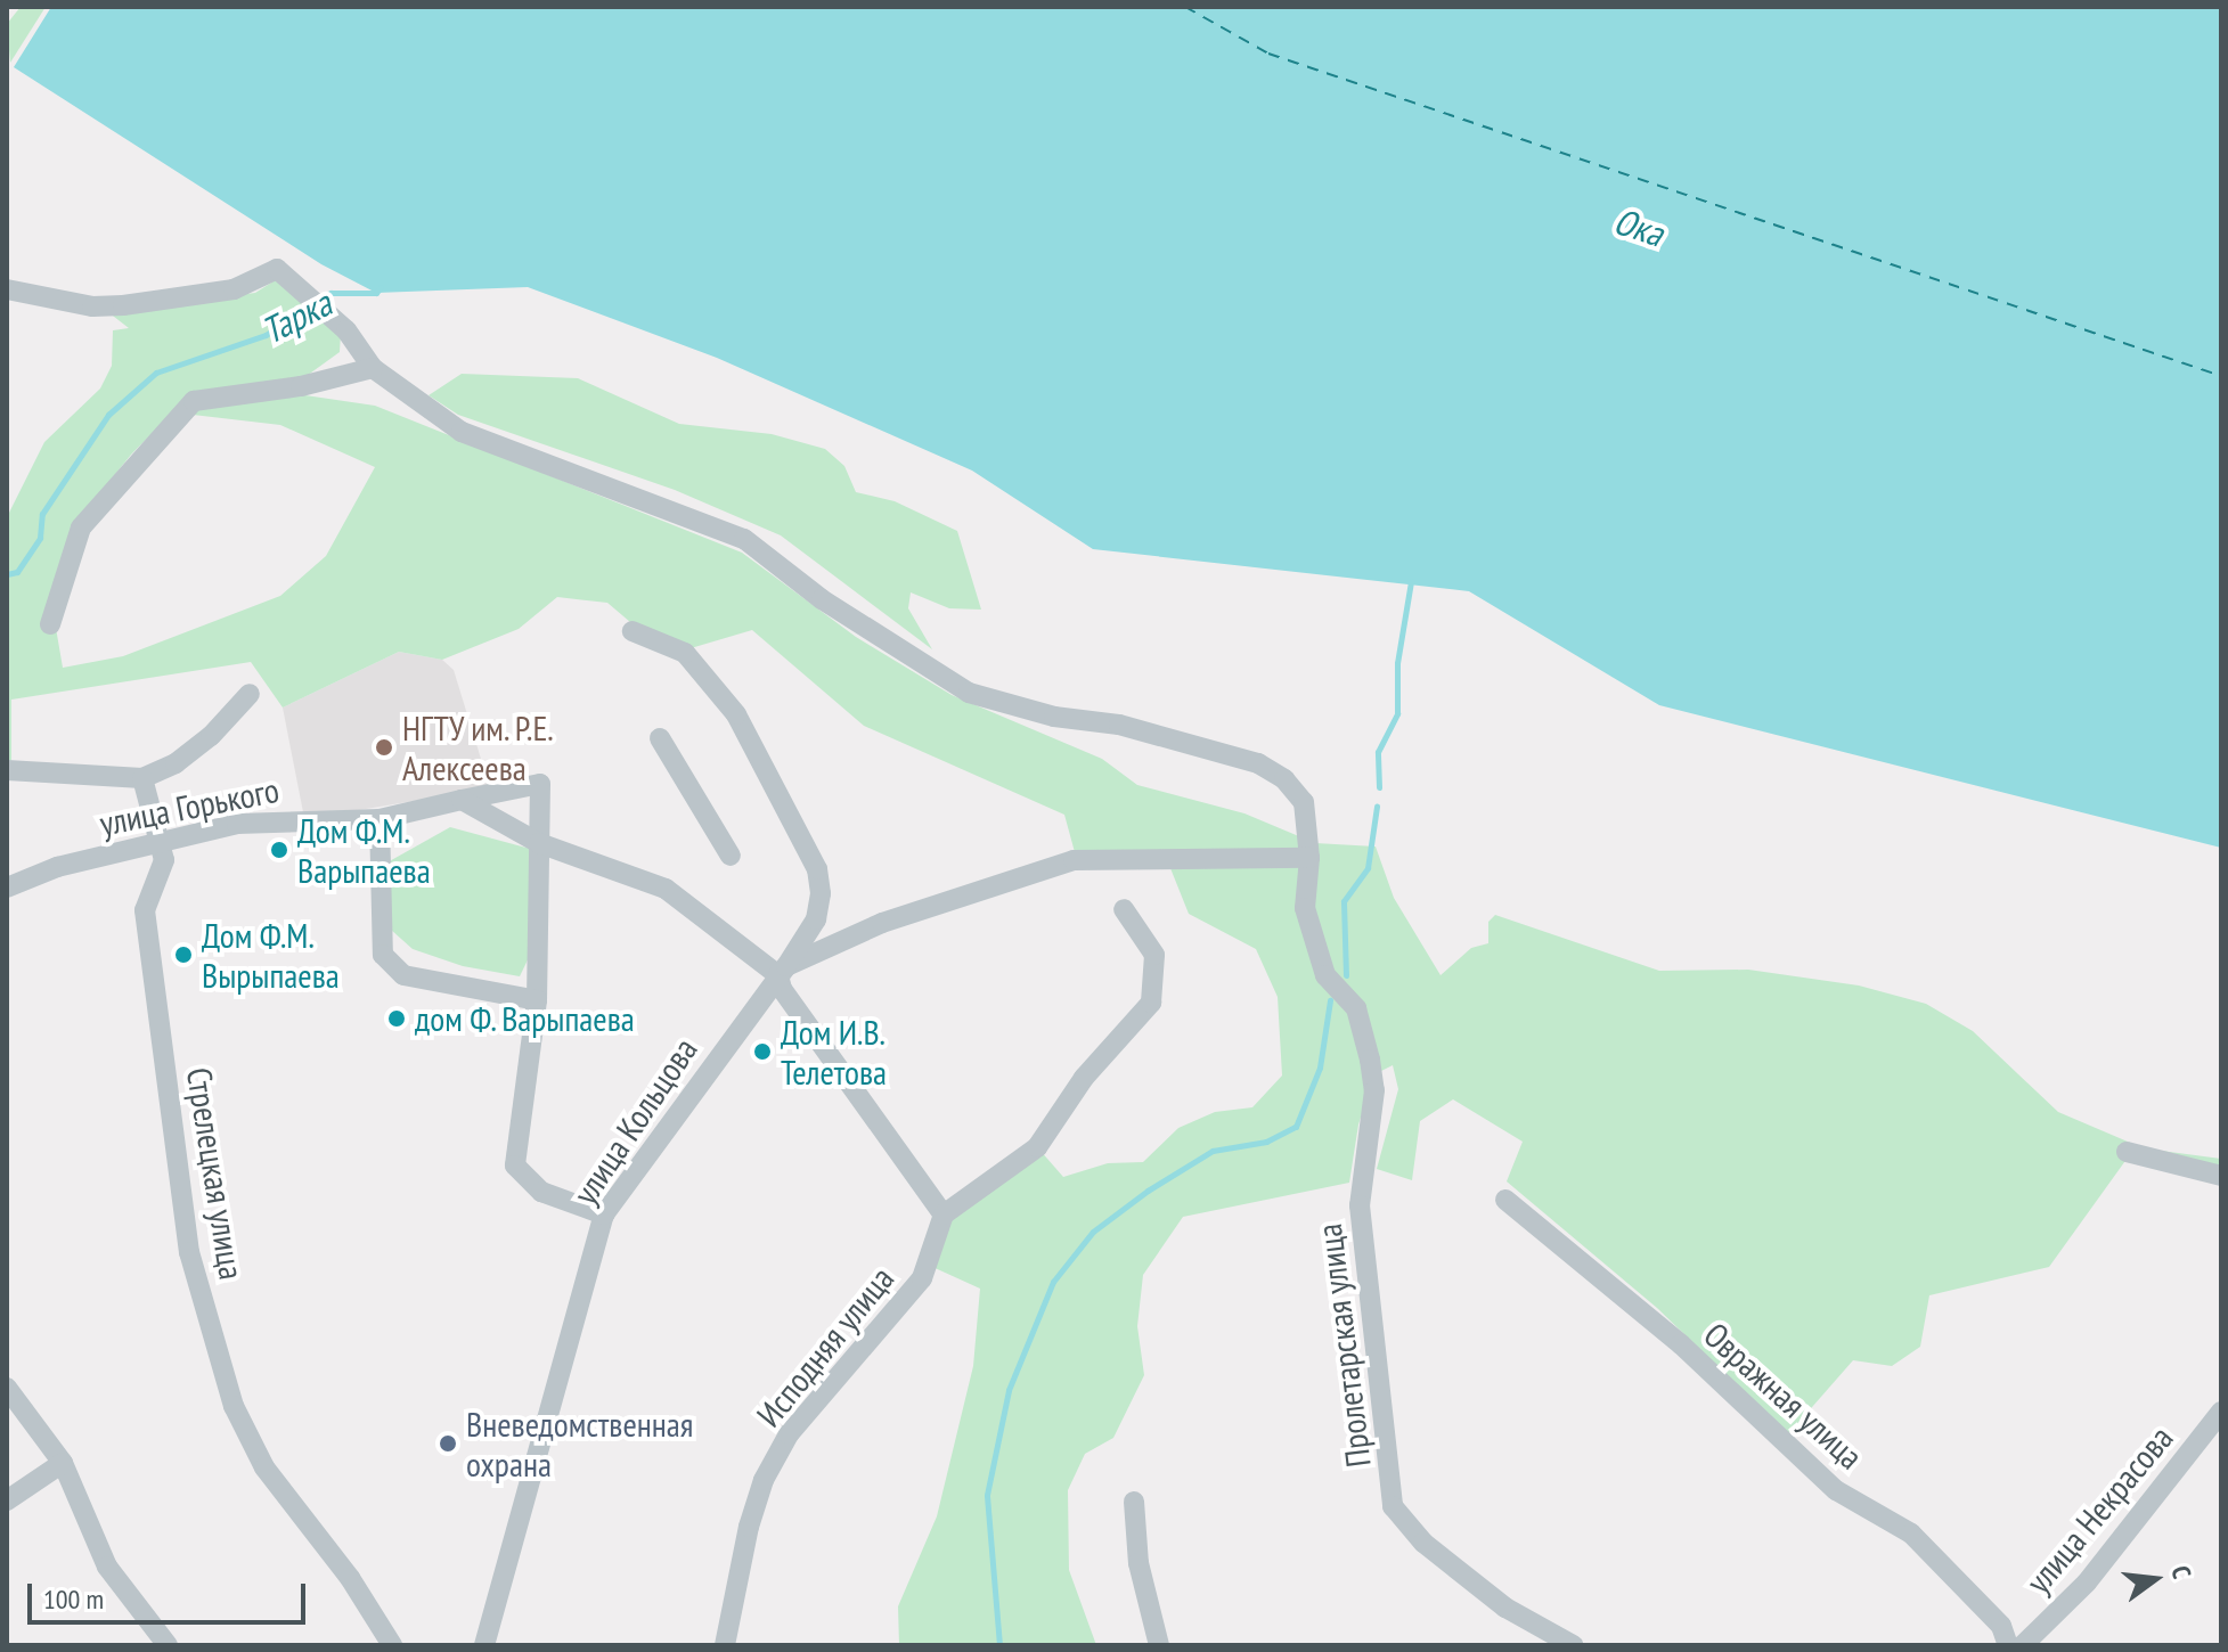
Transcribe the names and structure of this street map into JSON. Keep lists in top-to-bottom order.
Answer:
{
  "streets": {
    "street": [
      "улица Горького",
      "улица Кольцова",
      "Стрелецкая улица",
      "Пролетарская улица",
      "Исподняя улица",
      "Овражная улица",
      "улица Некрасова"
    ]
  },
  "crossings": [
    ["улица Горького", "Стрелецкая улица"],
    ["улица Кольцова", "Пролетарская улица"]
  ],
  "water": ["Ока", "Тарка"],
  "places": [
    "НГТУ им. Р.Е. Алексеева",
    "Дом Ф.М. Варыпаева",
    "Дом Ф.М. Вырыпаева",
    "дом Ф. Варыпаева",
    "Дом И.В. Телетова",
    "Вневедомственная охрана"
  ],
  "scale_bar": "100 m",
  "north": "right"
}
